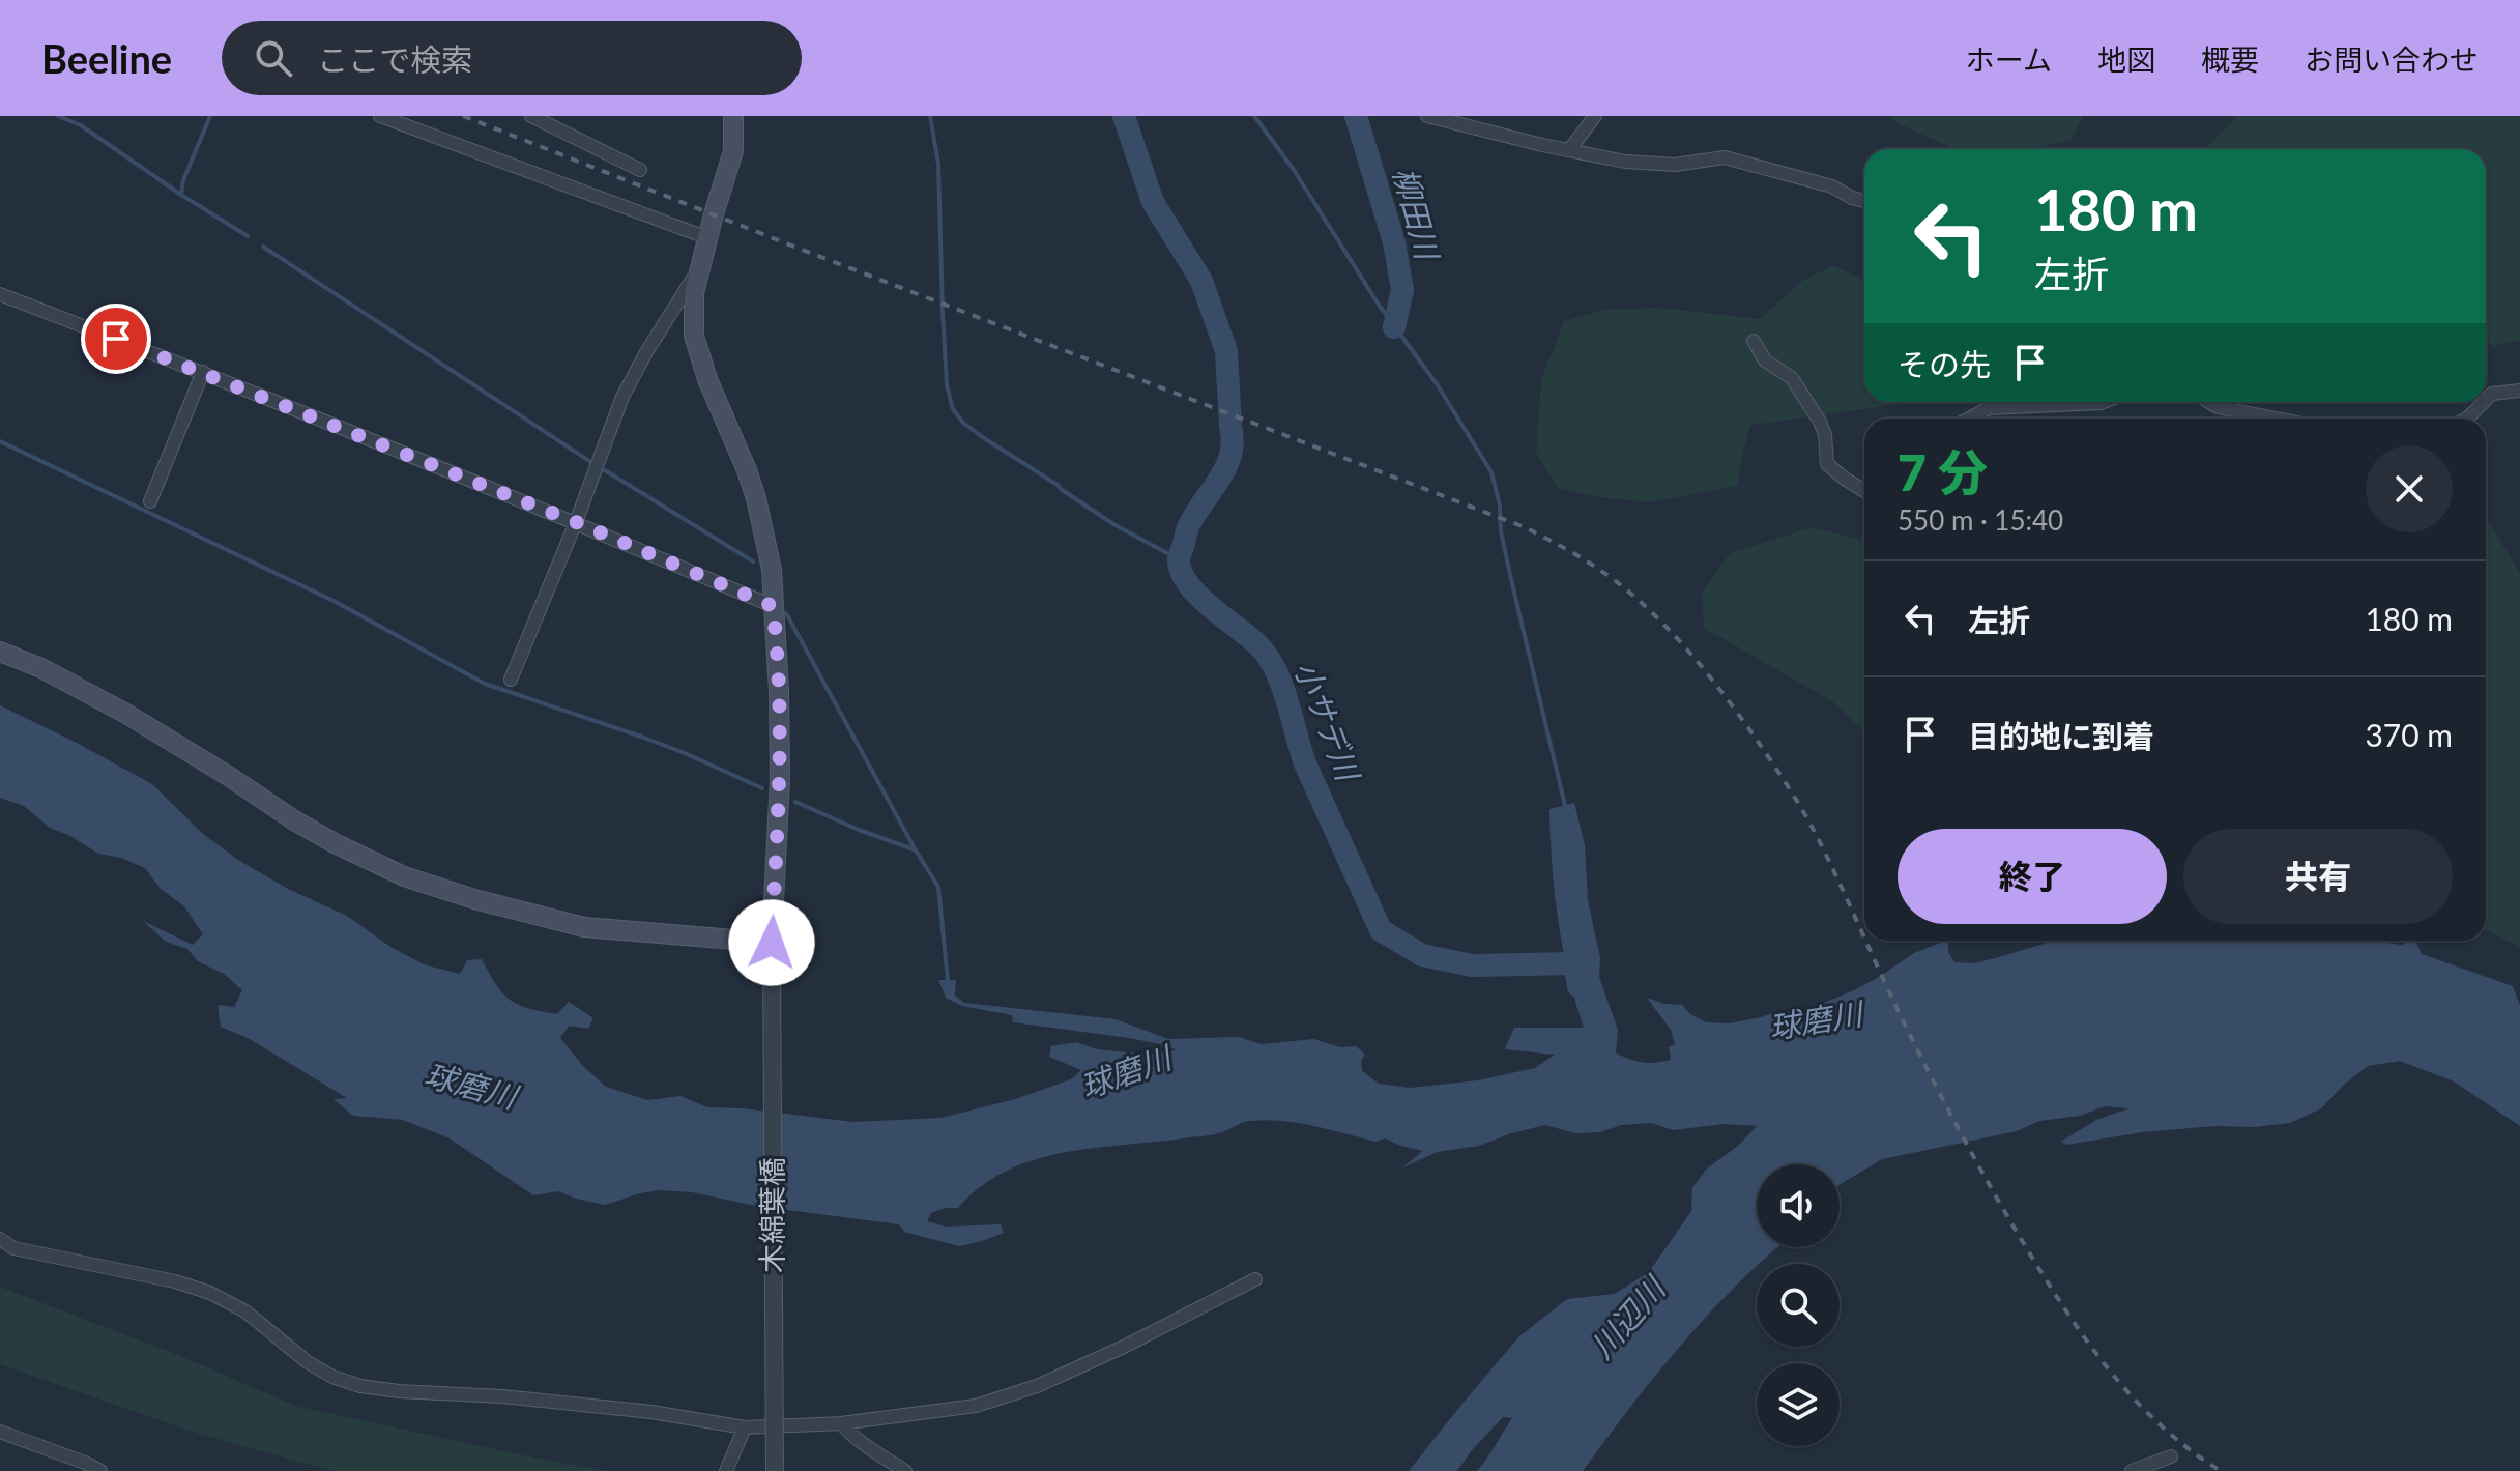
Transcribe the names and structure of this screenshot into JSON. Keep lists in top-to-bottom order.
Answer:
{
  "streets": {
    "street": ["木綿葉橋"]
  },
  "water": [
    "柳田川",
    "小サデ川",
    "球磨川",
    "川辺川"
  ],
  "page": {
    "header": "Beeline",
    "search": "ここで検索",
    "nav": [
      "ホーム",
      "地図",
      "概要",
      "お問い合わせ"
    ],
    "turn": ["180 m", "左折"],
    "then": "その先",
    "heading": ["7 分", "550 m · 15:40"],
    "list": [
      {
        "name": "左折",
        "value": "180 m"
      },
      {
        "name": "目的地に到着",
        "value": "370 m"
      }
    ],
    "buttons": ["終了", "共有"]
  }
}
